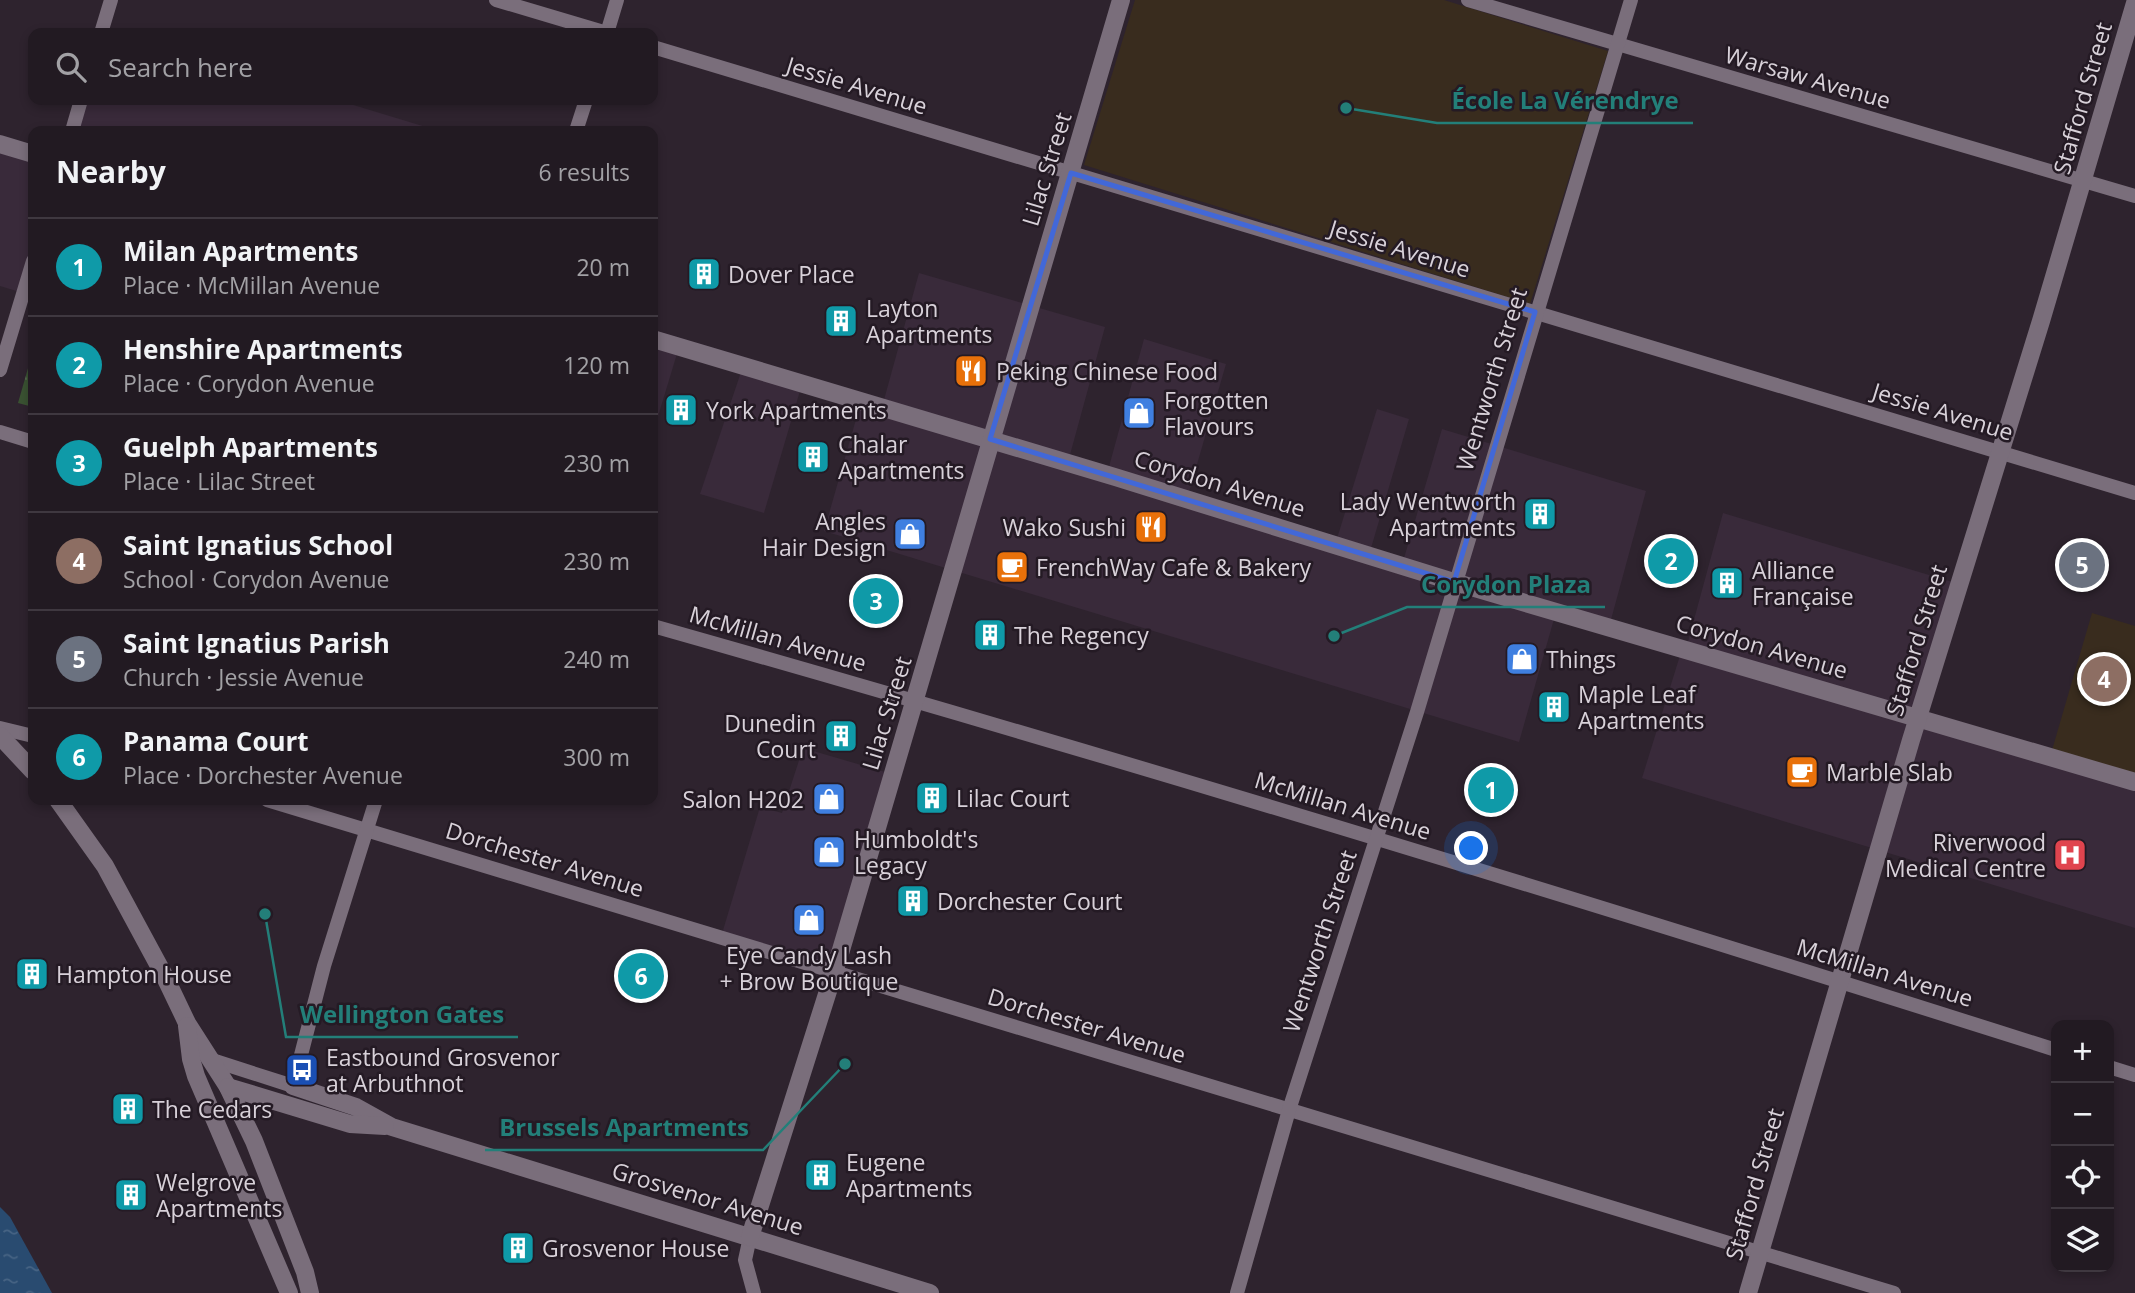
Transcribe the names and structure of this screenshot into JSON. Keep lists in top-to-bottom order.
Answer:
{
  "streets": {
    "street": [
      "Warsaw Avenue",
      "Jessie Avenue",
      "Stafford Street",
      "Lilac Street",
      "Wentworth Street",
      "Corydon Avenue",
      "McMillan Avenue",
      "Dorchester Avenue",
      "Grosvenor Avenue"
    ]
  },
  "crossings": [
    ["Warsaw Avenue", "Stafford Street"],
    ["Warsaw Avenue", "Wentworth Street"],
    ["Jessie Avenue", "Stafford Street"],
    ["Jessie Avenue", "Lilac Street"],
    ["Jessie Avenue", "Wentworth Street"],
    ["Stafford Street", "Corydon Avenue"],
    ["Stafford Street", "McMillan Avenue"],
    ["Stafford Street", "Dorchester Avenue"],
    ["Lilac Street", "Corydon Avenue"],
    ["Lilac Street", "McMillan Avenue"],
    ["Lilac Street", "Dorchester Avenue"],
    ["Lilac Street", "Grosvenor Avenue"],
    ["Wentworth Street", "Corydon Avenue"],
    ["Wentworth Street", "McMillan Avenue"],
    ["Wentworth Street", "Dorchester Avenue"]
  ],
  "places": {
    "other": [
      "École La Vérendrye",
      "Corydon Plaza",
      "Wellington Gates",
      "Brussels Apartments"
    ],
    "building": [
      "Dover Place",
      "Layton Apartments",
      "York Apartments",
      "Chalar Apartments",
      "Lady Wentworth Apartments",
      "Alliance Française",
      "The Regency",
      "Maple Leaf Apartments",
      "Dunedin Court",
      "Lilac Court",
      "Dorchester Court",
      "Hampton House",
      "The Cedars",
      "Eugene Apartments",
      "Welgrove Apartments",
      "Grosvenor House"
    ],
    "restaurant": ["Peking Chinese Food", "Wako Sushi"],
    "shop": [
      "Forgotten Flavours",
      "Angles Hair Design",
      "Things",
      "Salon H202",
      "Humboldt's Legacy",
      "Eye Candy Lash + Brow Boutique"
    ],
    "cafe": ["FrenchWay Cafe & Bakery", "Marble Slab"],
    "hospital": ["Riverwood Medical Centre"],
    "bus stop": ["Eastbound Grosvenor at Arbuthnot"]
  },
  "page": {
    "search": "Search here",
    "heading": ["Nearby", "6 results"],
    "list": [
      {
        "mark": "1",
        "name": "Milan Apartments",
        "note": "Place · McMillan Avenue",
        "value": "20 m"
      },
      {
        "mark": "2",
        "name": "Henshire Apartments",
        "note": "Place · Corydon Avenue",
        "value": "120 m"
      },
      {
        "mark": "3",
        "name": "Guelph Apartments",
        "note": "Place · Lilac Street",
        "value": "230 m"
      },
      {
        "mark": "4",
        "name": "Saint Ignatius School",
        "note": "School · Corydon Avenue",
        "value": "230 m"
      },
      {
        "mark": "5",
        "name": "Saint Ignatius Parish",
        "note": "Church · Jessie Avenue",
        "value": "240 m"
      },
      {
        "mark": "6",
        "name": "Panama Court",
        "note": "Place · Dorchester Avenue",
        "value": "300 m"
      }
    ],
    "pins": [
      "2",
      "5",
      "3",
      "4",
      "1",
      "6"
    ],
    "map_buttons": ["+", "−"]
  }
}
